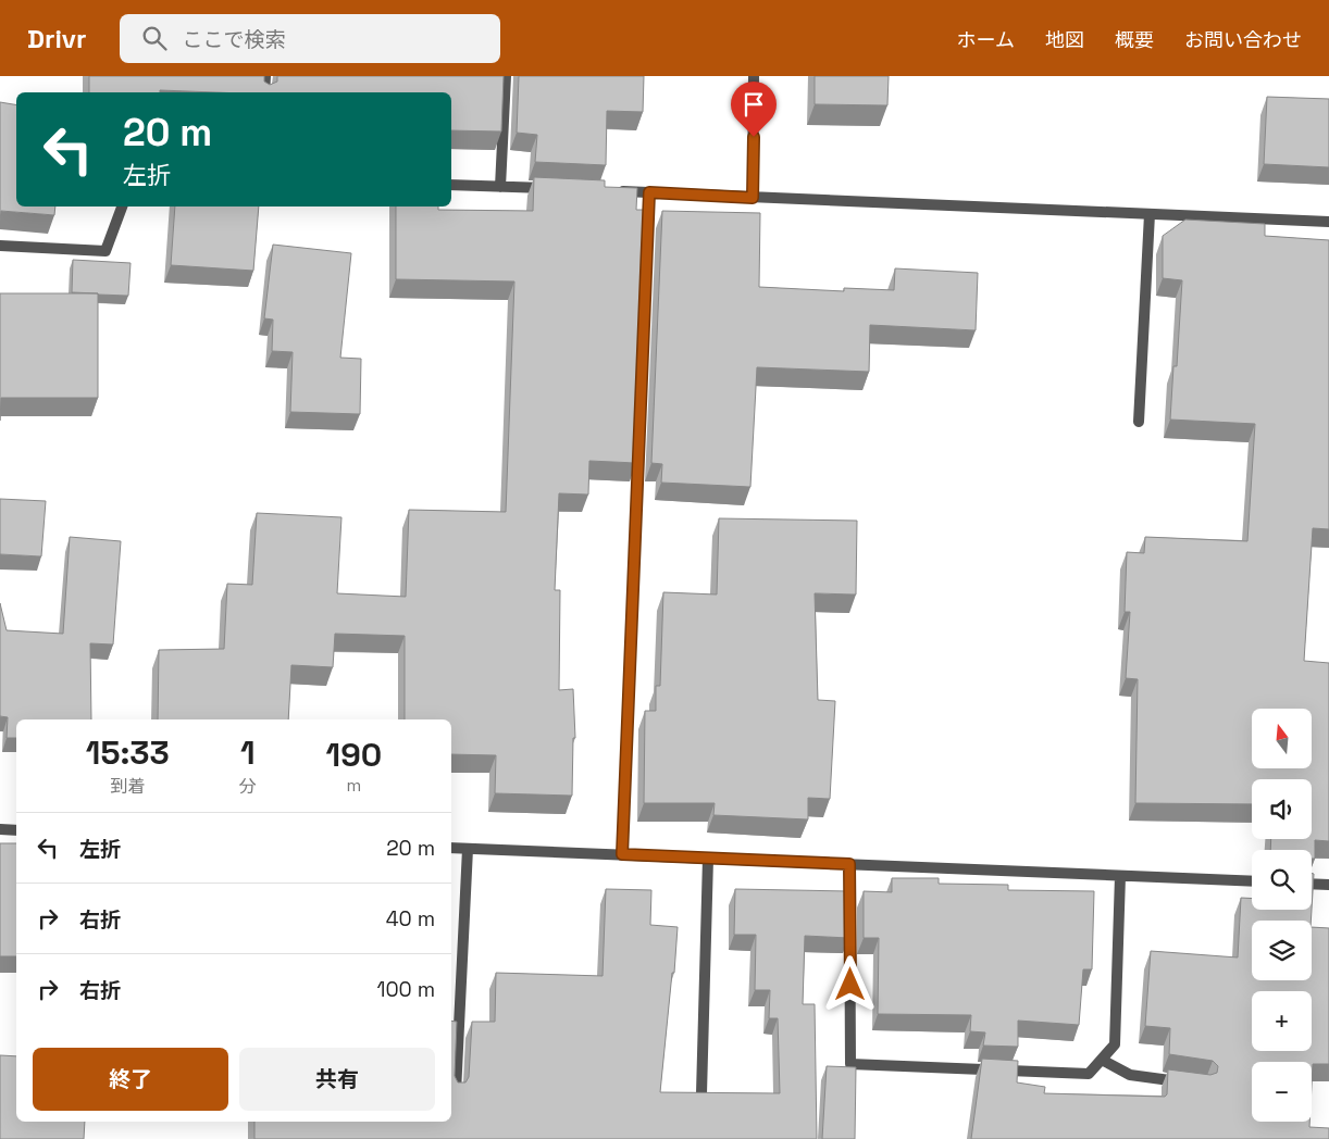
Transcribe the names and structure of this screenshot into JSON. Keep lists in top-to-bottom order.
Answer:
{
  "north": "top",
  "page": {
    "header": "Drivr",
    "search": "ここで検索",
    "nav": [
      "ホーム",
      "地図",
      "概要",
      "お問い合わせ"
    ],
    "turn": ["20 m", "左折"],
    "map_buttons": ["+", "−"],
    "eta": [
      "15:33",
      "到着",
      "1",
      "分",
      "190",
      "m"
    ],
    "list": [
      {
        "name": "左折",
        "value": "20 m"
      },
      {
        "name": "右折",
        "value": "40 m"
      },
      {
        "name": "右折",
        "value": "100 m"
      }
    ],
    "buttons": ["終了", "共有"]
  }
}
